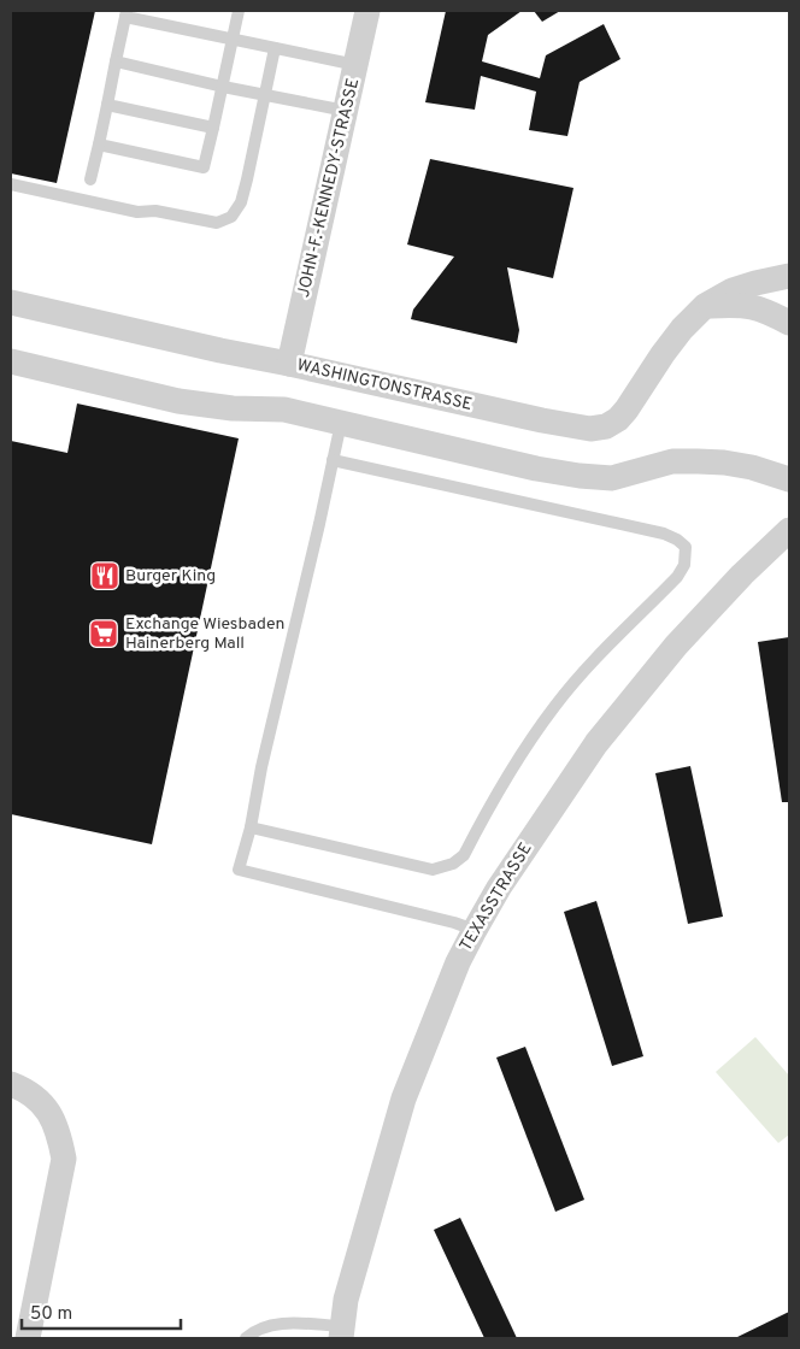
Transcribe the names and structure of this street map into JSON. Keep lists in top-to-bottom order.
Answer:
{
  "streets": {
    "street": ["JOHN-F.-KENNEDY-STRASSE", "WASHINGTONSTRASSE", "TEXASSTRASSE"]
  },
  "crossings": [
    ["JOHN-F.-KENNEDY-STRASSE", "WASHINGTONSTRASSE"]
  ],
  "places": {
    "restaurant": ["Burger King"],
    "supermarket": ["Exchange Wiesbaden Hainerberg Mall"]
  },
  "scale_bar": "50 m"
}
